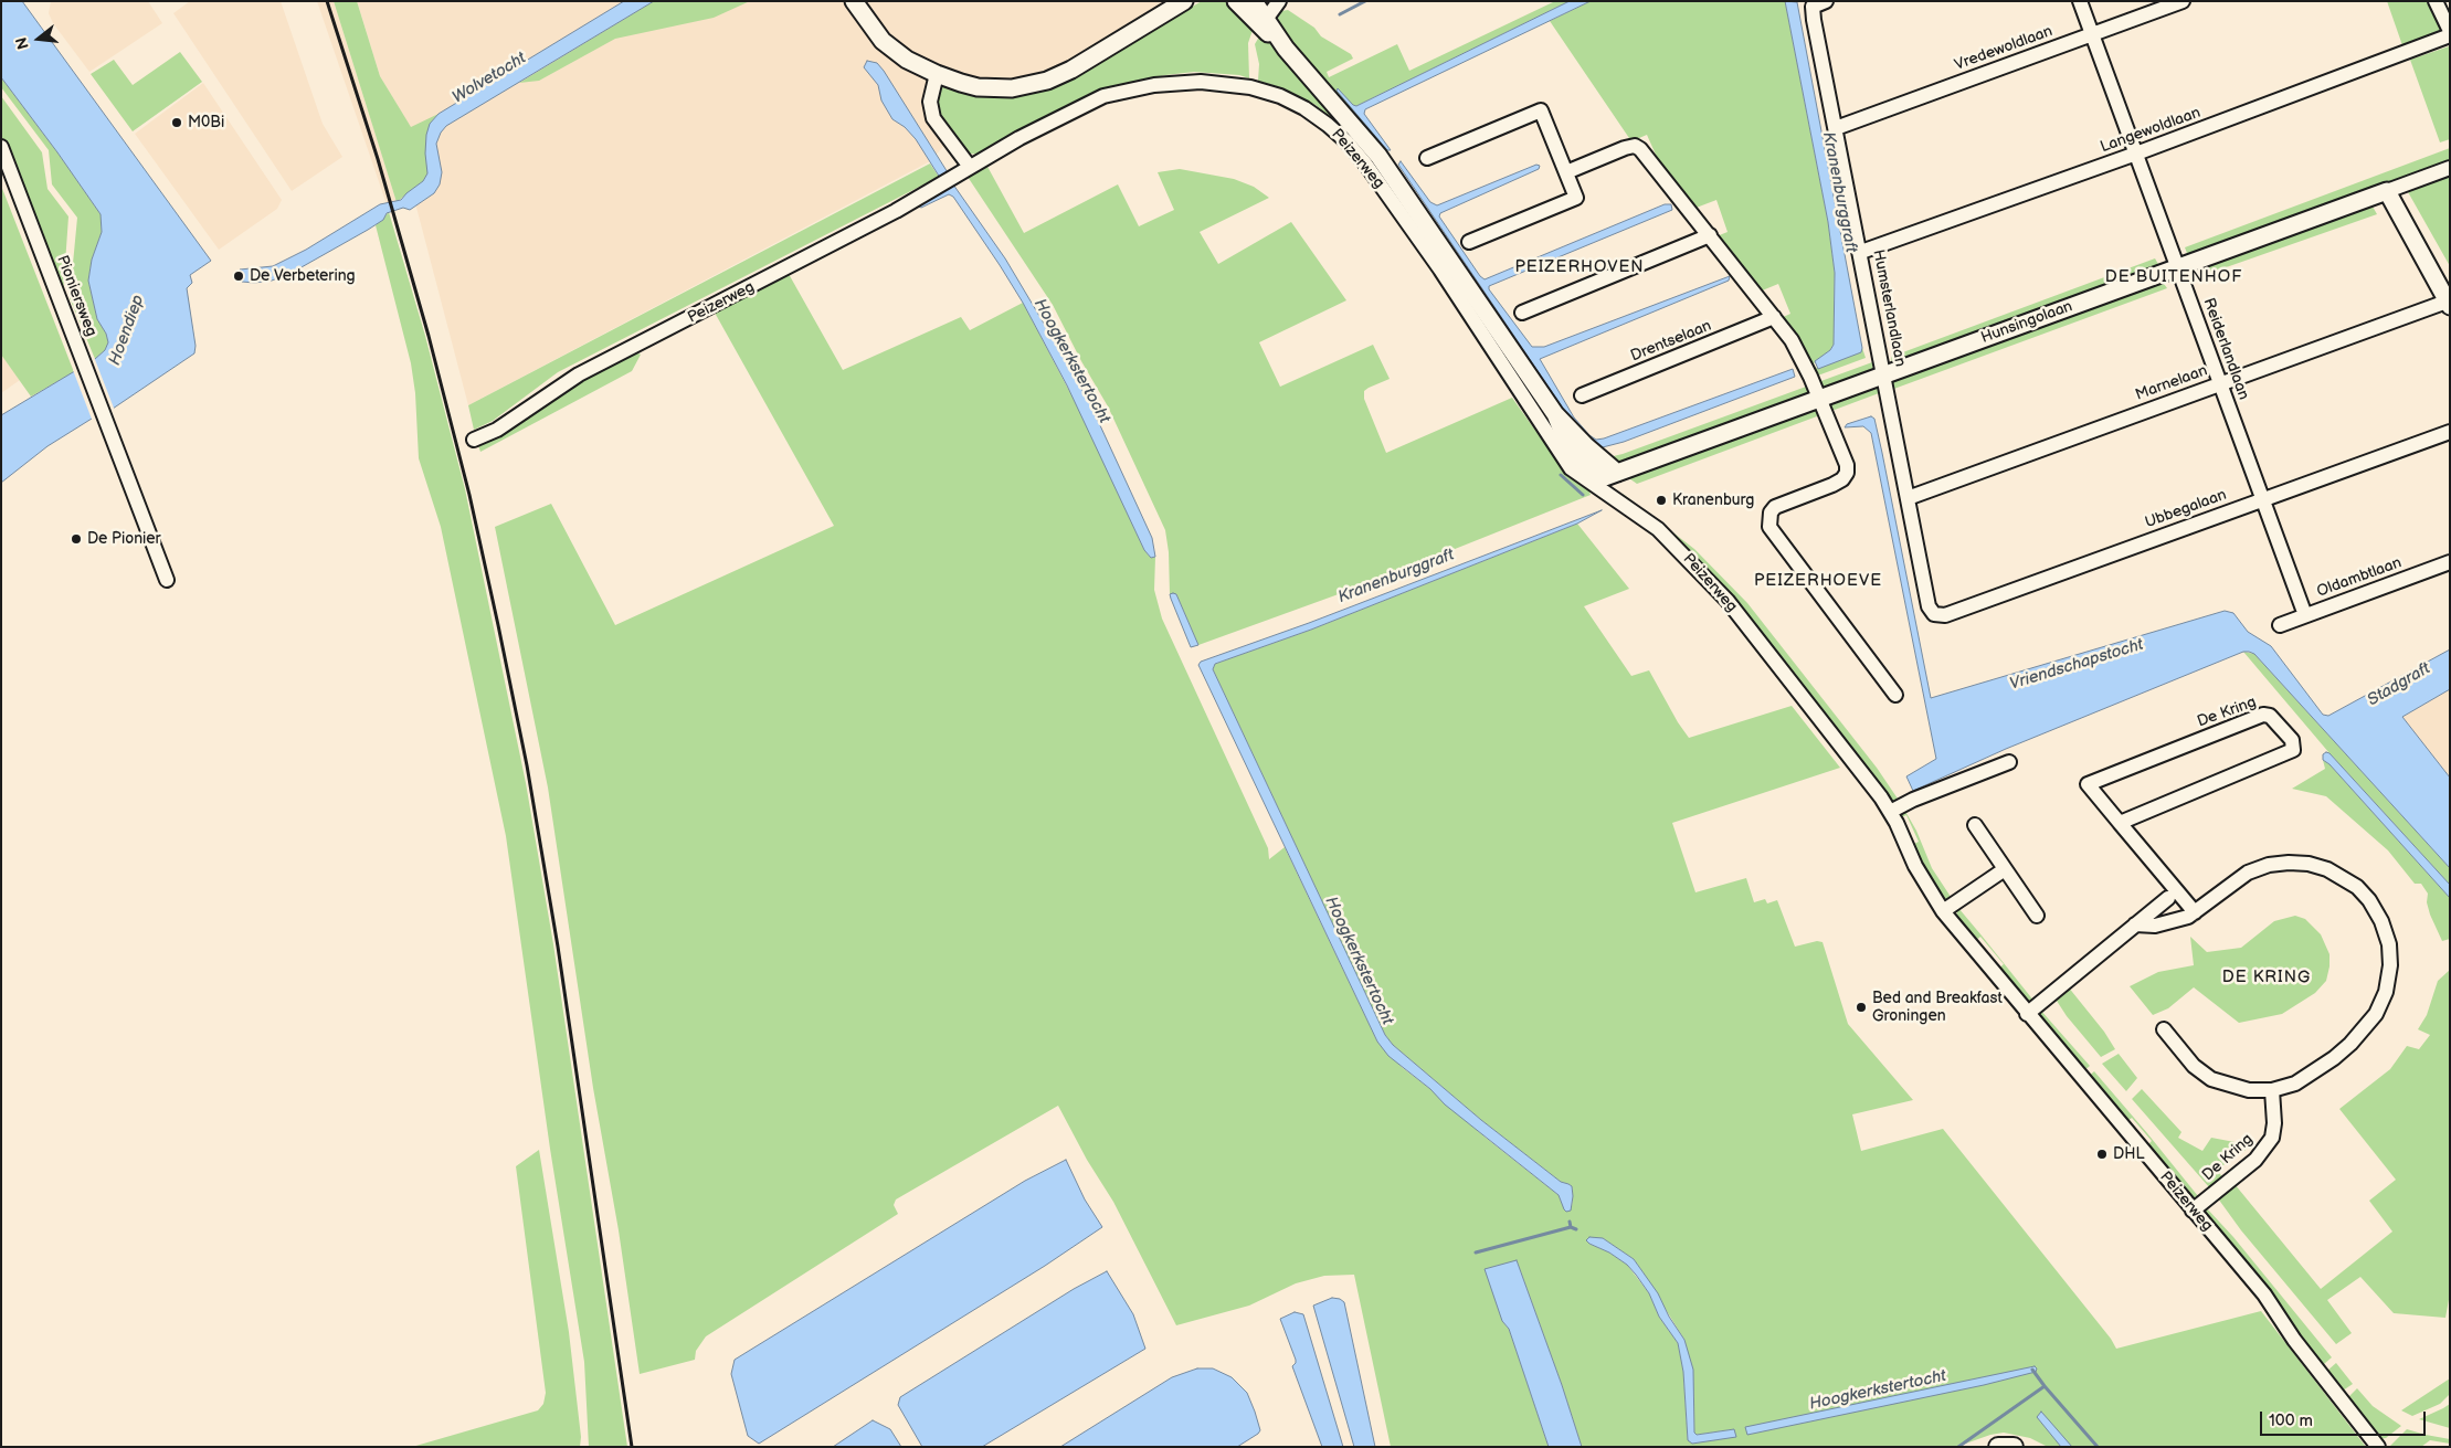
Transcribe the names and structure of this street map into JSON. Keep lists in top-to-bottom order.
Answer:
{
  "streets": {
    "street": [
      "Vredewoldlaan",
      "Langewoldlaan",
      "Peizerweg",
      "Pioniersweg",
      "Humsterlandlaan",
      "Hunsingolaan",
      "Drentselaan",
      "Reiderlandlaan",
      "Marnelaan",
      "Ubbegalaan",
      "Oldambtlaan",
      "De Kring"
    ]
  },
  "crossings": [
    ["Vredewoldlaan", "Humsterlandlaan"],
    ["Vredewoldlaan", "Reiderlandlaan"],
    ["Langewoldlaan", "Humsterlandlaan"],
    ["Langewoldlaan", "Reiderlandlaan"],
    ["Peizerweg", "Hunsingolaan"],
    ["Peizerweg", "De Kring"],
    ["Humsterlandlaan", "Hunsingolaan"],
    ["Humsterlandlaan", "Marnelaan"],
    ["Humsterlandlaan", "Ubbegalaan"],
    ["Hunsingolaan", "Reiderlandlaan"],
    ["Reiderlandlaan", "Marnelaan"],
    ["Reiderlandlaan", "Ubbegalaan"],
    ["Reiderlandlaan", "Oldambtlaan"]
  ],
  "districts": [
    "PEIZERHOVEN",
    "DE BUITENHOF",
    "PEIZERHOEVE",
    "DE KRING"
  ],
  "water": [
    "Wolvetocht",
    "Kranenburggraft",
    "Hoendiep",
    "Hoogkerkstertocht",
    "Vriendschapstocht",
    "Stadgraft"
  ],
  "places": [
    "M0Bi",
    "De Verbetering",
    "Kranenburg",
    "De Pionier",
    "Bed and Breakfast Groningen",
    "DHL"
  ],
  "scale_bar": "100 m",
  "north": "left"
}
